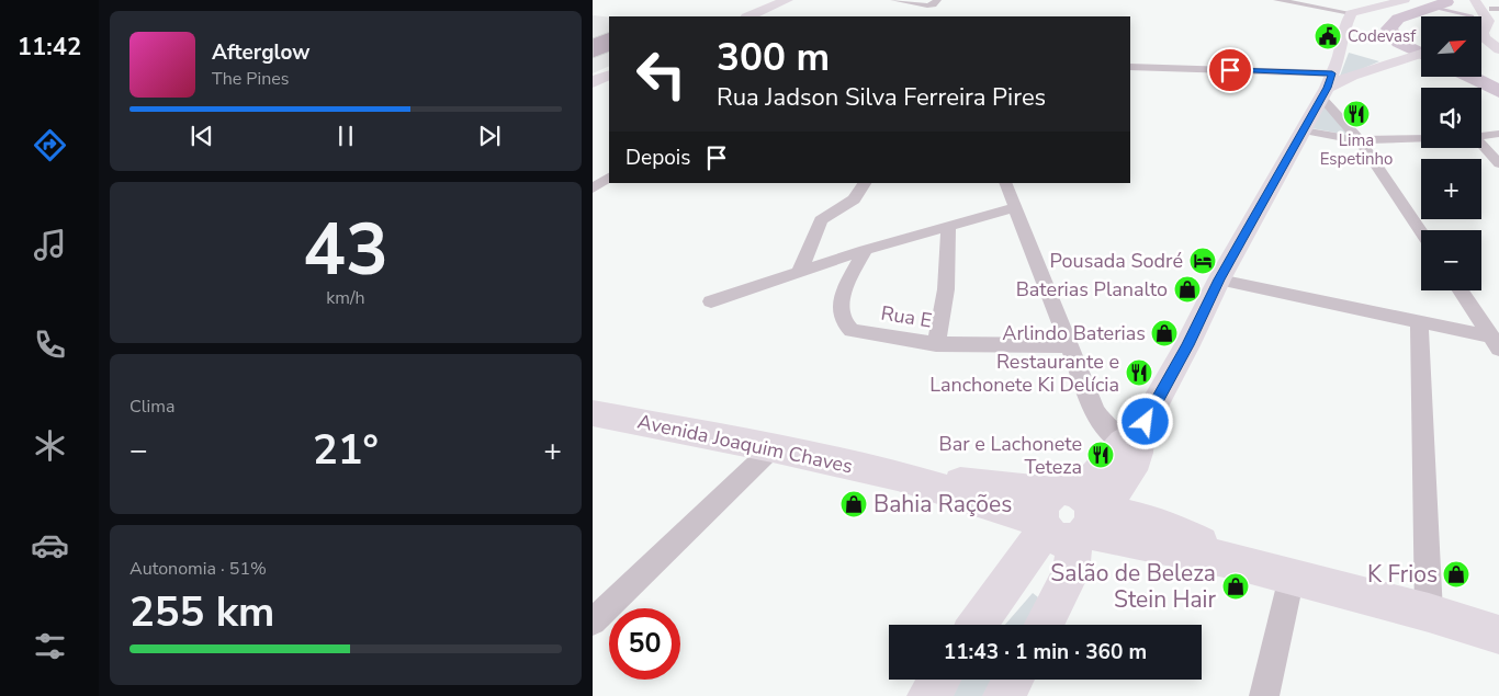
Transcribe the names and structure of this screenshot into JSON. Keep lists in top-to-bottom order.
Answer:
{
  "streets": {
    "main road": ["Avenida Joaquim Chaves"],
    "street": ["Rua E"]
  },
  "places": {
    "public building": ["Codevasf"],
    "restaurant": ["Lima Espetinho", "Restaurante e Lanchonete Ki Delícia", "Bar e Lachonete Teteza"],
    "hotel": ["Pousada Sodré"],
    "shop": [
      "Baterias Planalto",
      "Arlindo Baterias",
      "Bahia Rações",
      "K Frios",
      "Salão de Beleza Stein Hair"
    ]
  },
  "north": "top right",
  "page": {
    "tabs": "11:42",
    "map_buttons": ["+", "−"],
    "turn": ["300 m", "Rua Jadson Silva Ferreira Pires"],
    "song": ["Afterglow", "The Pines"],
    "then": "Depois",
    "tile": [
      ["43", "km/h"],
      "Clima",
      ["Autonomia · 51%", "255 km"]
    ],
    "heat": ["−", "21°", "+"],
    "limit": "50",
    "trip": "11:43 · 1 min · 360 m"
  }
}
